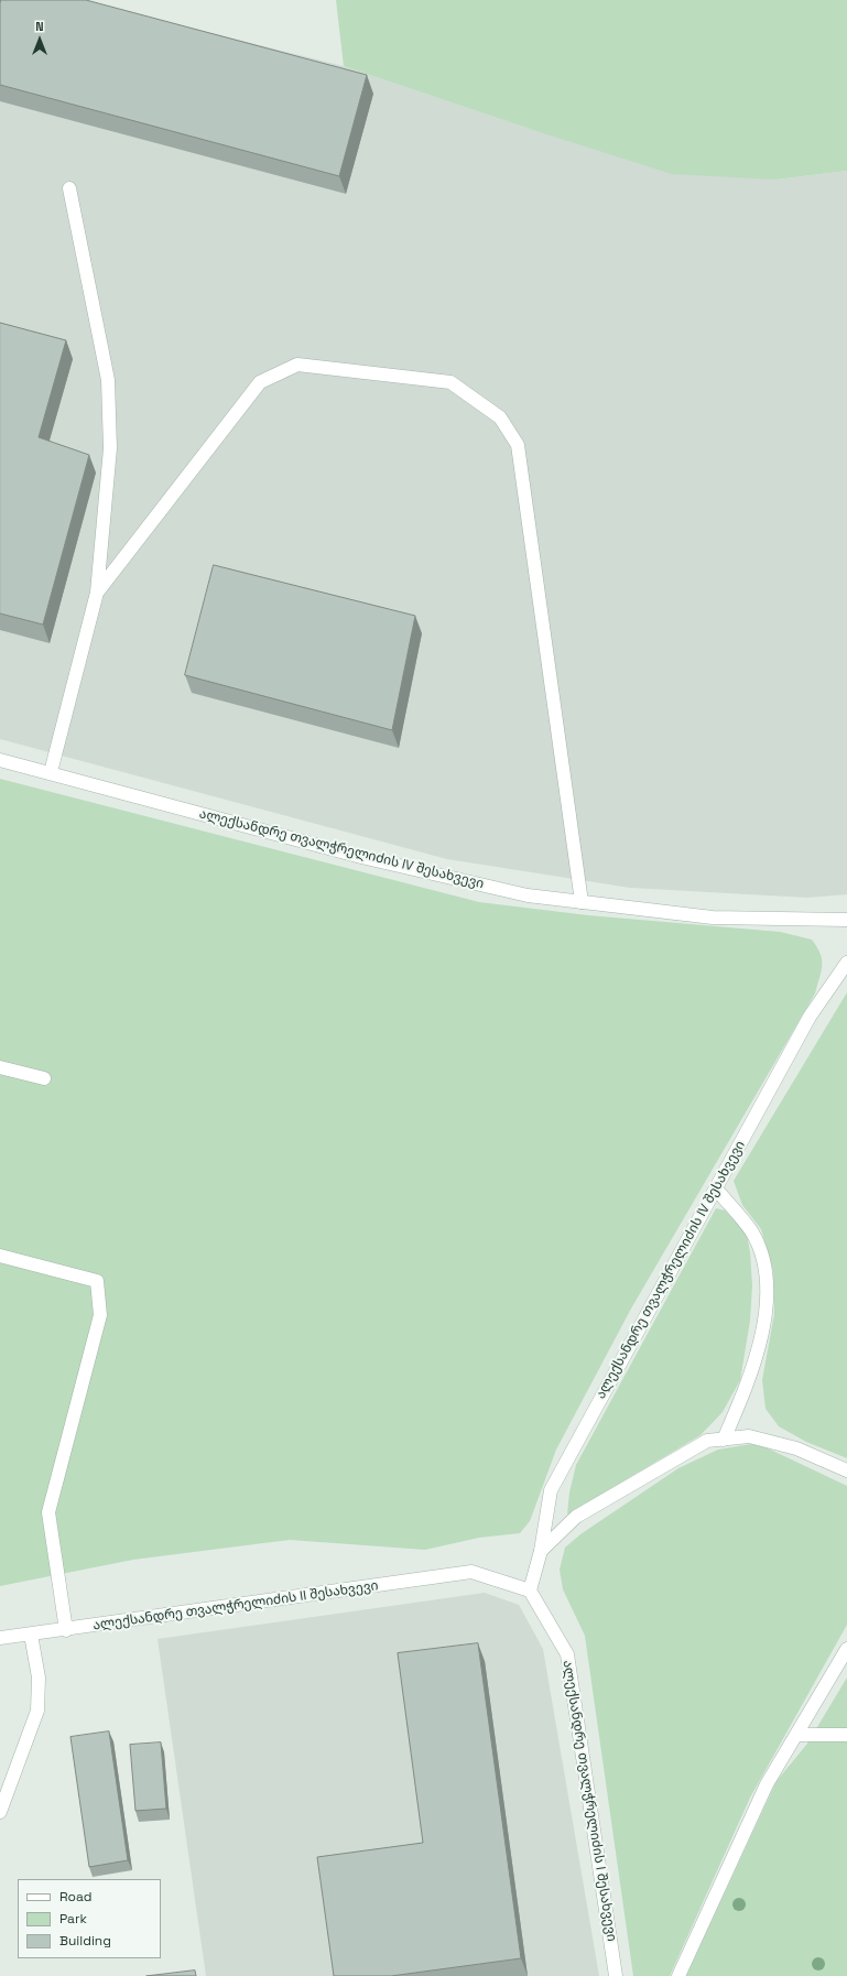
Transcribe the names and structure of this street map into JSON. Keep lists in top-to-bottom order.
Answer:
{
  "streets": {
    "street": ["ალექსანდრე თვალჭრელიძის IV შესახვევი", "ალექსანდრე თვალჭრელიძის II შესახვევი", "ალექსანდრე თვალჭრელიძის I შესახვევი"]
  },
  "crossings": [
    ["ალექსანდრე თვალჭრელიძის IV შესახვევი", "ალექსანდრე თვალჭრელიძის II შესახვევი"],
    ["ალექსანდრე თვალჭრელიძის IV შესახვევი", "ალექსანდრე თვალჭრელიძის I შესახვევი"],
    ["ალექსანდრე თვალჭრელიძის II შესახვევი", "ალექსანდრე თვალჭრელიძის I შესახვევი"]
  ],
  "legend": ["Road", "Park", "Building"],
  "north": "top"
}
